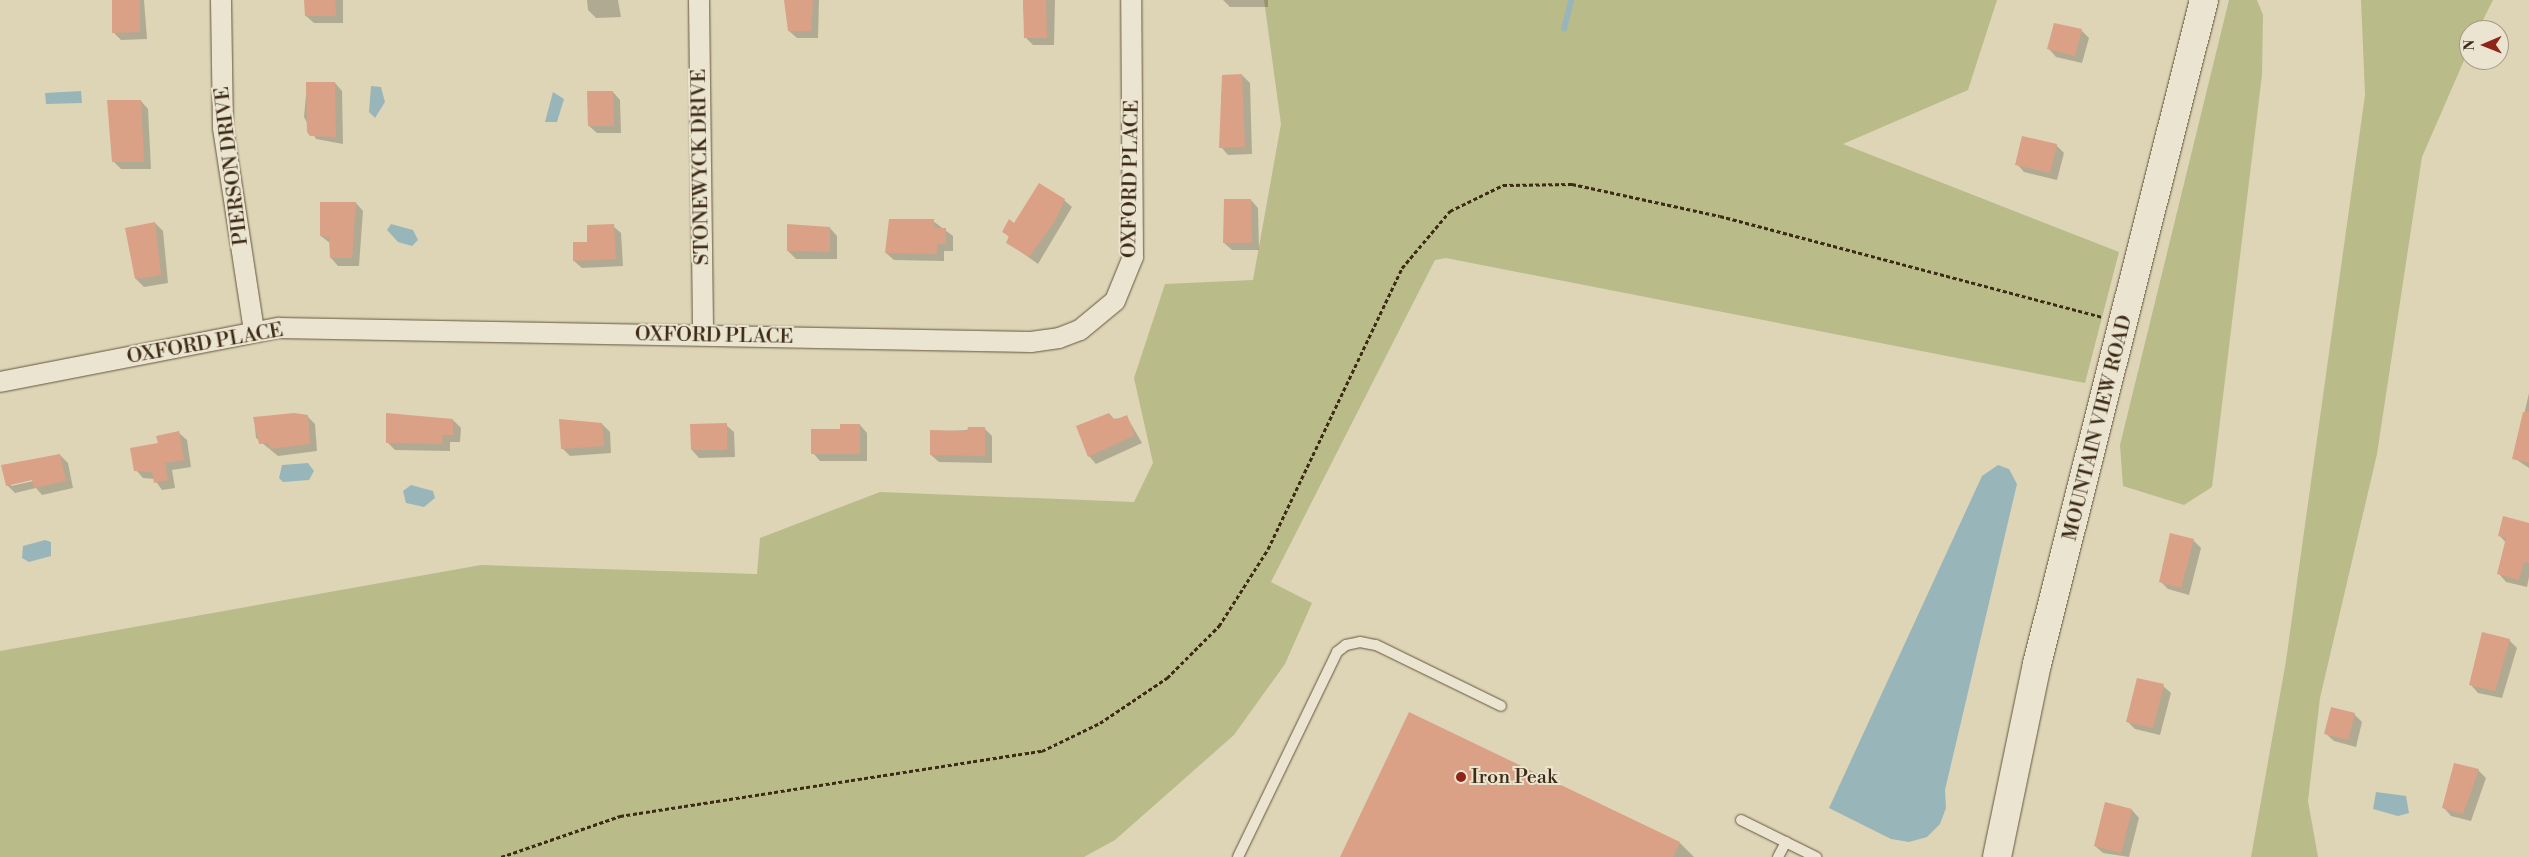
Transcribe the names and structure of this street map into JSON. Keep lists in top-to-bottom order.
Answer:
{
  "streets": {
    "street": [
      "PIERSON DRIVE",
      "STONEWYCK DRIVE",
      "OXFORD PLACE",
      "MOUNTAIN VIEW ROAD"
    ]
  },
  "crossings": [
    ["PIERSON DRIVE", "OXFORD PLACE"],
    ["STONEWYCK DRIVE", "OXFORD PLACE"]
  ],
  "places": ["Iron Peak"],
  "north": "left"
}
